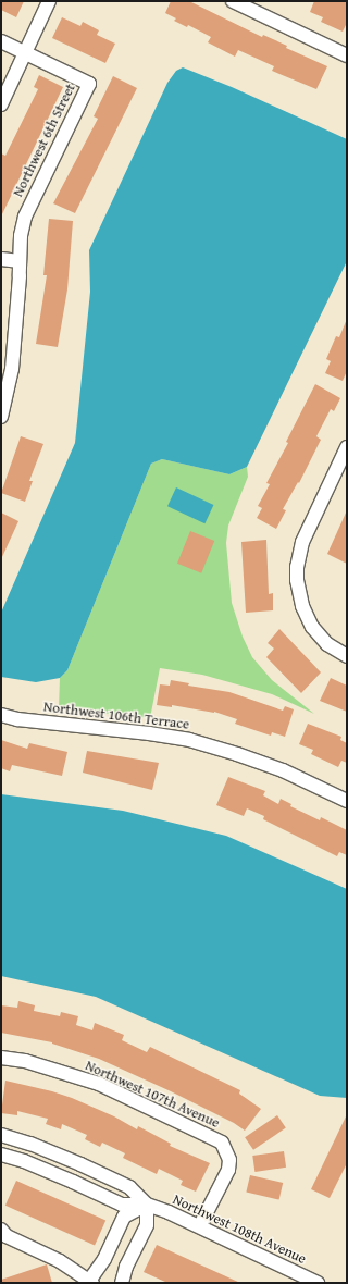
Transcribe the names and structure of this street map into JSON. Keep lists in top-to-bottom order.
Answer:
{
  "streets": {
    "street": [
      "Northwest 6th Street",
      "Northwest 106th Terrace",
      "Northwest 107th Avenue",
      "Northwest 108th Avenue"
    ]
  },
  "crossings": [
    ["Northwest 107th Avenue", "Northwest 108th Avenue"]
  ]
}
